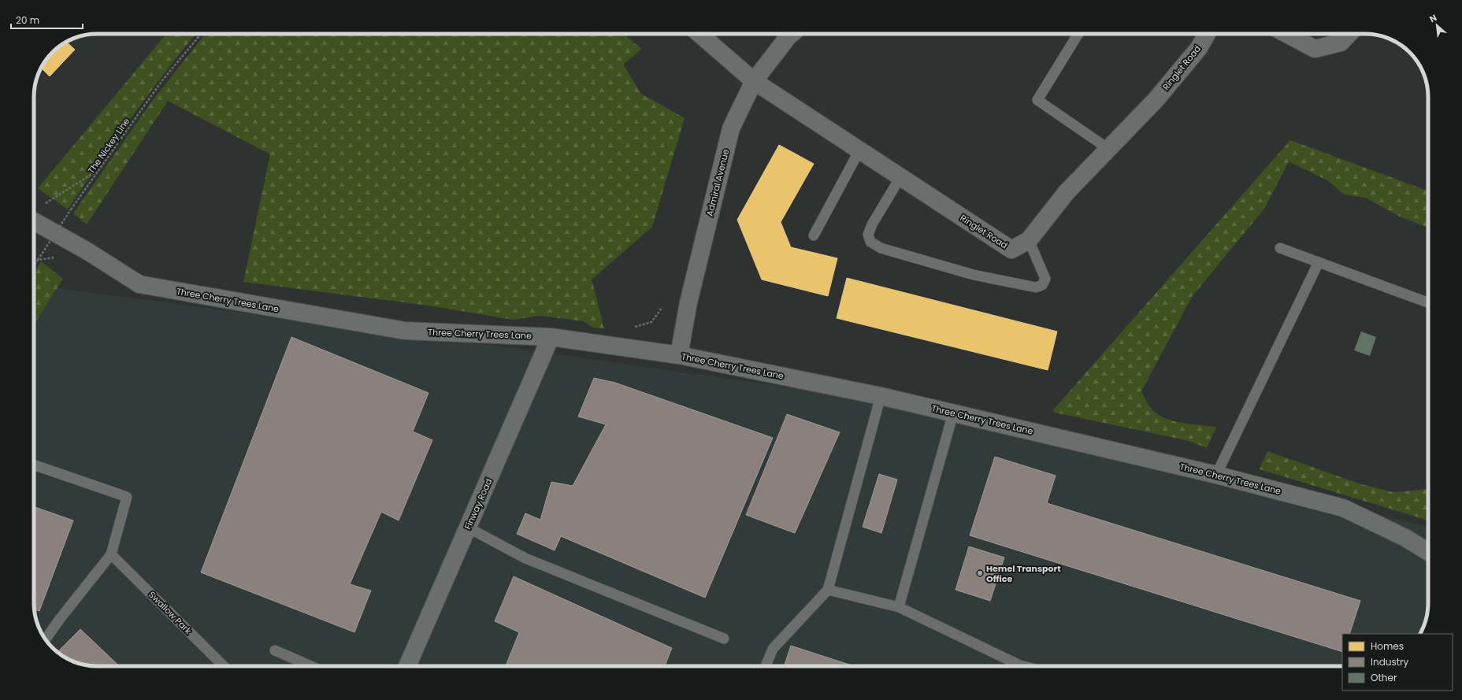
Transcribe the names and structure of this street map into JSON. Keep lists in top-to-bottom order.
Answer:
{
  "streets": {
    "street": [
      "Ringlet Road",
      "Admiral Avenue",
      "Three Cherry Trees Lane",
      "Finway Road"
    ],
    "lane": ["Swallow Park"],
    "path": ["The Nickey Line"]
  },
  "crossings": [
    ["Ringlet Road", "Admiral Avenue"],
    ["Admiral Avenue", "Three Cherry Trees Lane"],
    ["Three Cherry Trees Lane", "Finway Road"]
  ],
  "places": ["Hemel Transport Office"],
  "legend": ["Homes", "Industry", "Other"],
  "scale_bar": "20 m",
  "north": "top left"
}
